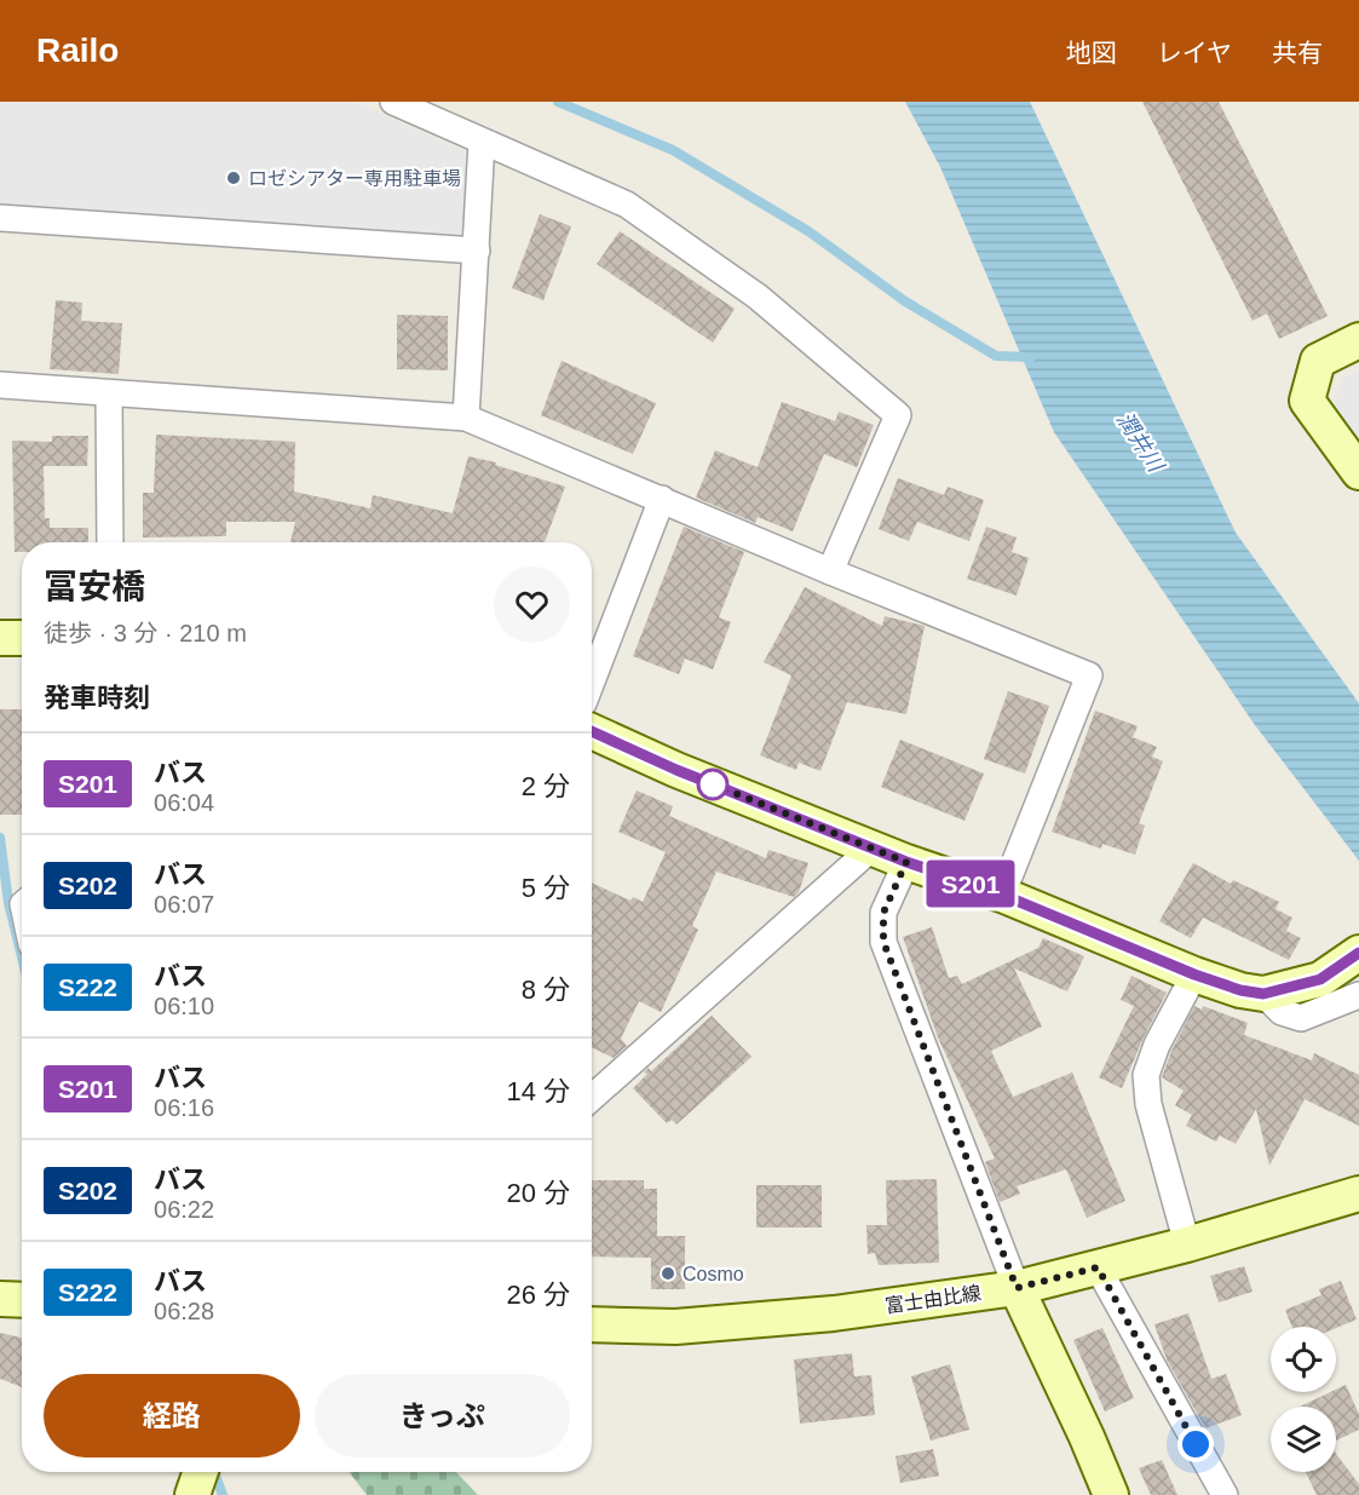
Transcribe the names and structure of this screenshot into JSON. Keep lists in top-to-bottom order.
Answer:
{
  "streets": {
    "street": ["富士由比線"]
  },
  "water": ["潤井川"],
  "places": ["ロゼシアター専用駐車場", "Cosmo"],
  "lines": ["bus line S201"],
  "page": {
    "header": "Railo",
    "nav": ["地図", "レイヤ", "共有"],
    "on_map": "S201",
    "heading": [
      ["冨安橋", "徒歩 · 3 分 · 210 m"],
      "発車時刻"
    ],
    "list": [
      {
        "mark": "S201",
        "name": "バス",
        "note": "06:04",
        "value": "2 分"
      },
      {
        "mark": "S202",
        "name": "バス",
        "note": "06:07",
        "value": "5 分"
      },
      {
        "mark": "S222",
        "name": "バス",
        "note": "06:10",
        "value": "8 分"
      },
      {
        "mark": "S201",
        "name": "バス",
        "note": "06:16",
        "value": "14 分"
      },
      {
        "mark": "S202",
        "name": "バス",
        "note": "06:22",
        "value": "20 分"
      },
      {
        "mark": "S222",
        "name": "バス",
        "note": "06:28",
        "value": "26 分"
      }
    ],
    "buttons": ["経路", "きっぷ"]
  }
}
